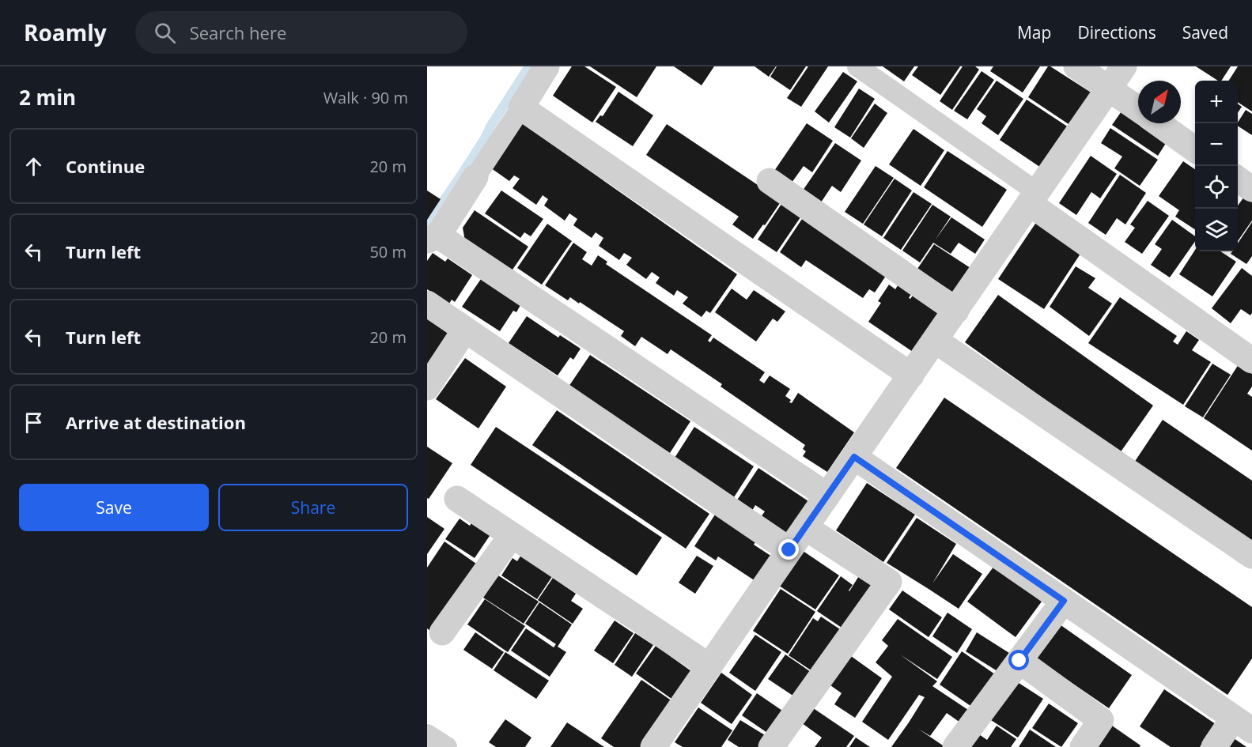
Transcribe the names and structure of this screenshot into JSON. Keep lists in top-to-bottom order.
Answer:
{
  "north": "top right",
  "page": {
    "header": "Roamly",
    "search": "Search here",
    "nav": ["Map", "Directions", "Saved"],
    "heading": ["2 min", "Walk · 90 m"],
    "map_buttons": ["+", "−"],
    "list": [
      ["Continue", "20 m"],
      ["Turn left", "50 m"],
      ["Turn left", "20 m"],
      "Arrive at destination"
    ],
    "buttons": ["Save", "Share"]
  }
}
